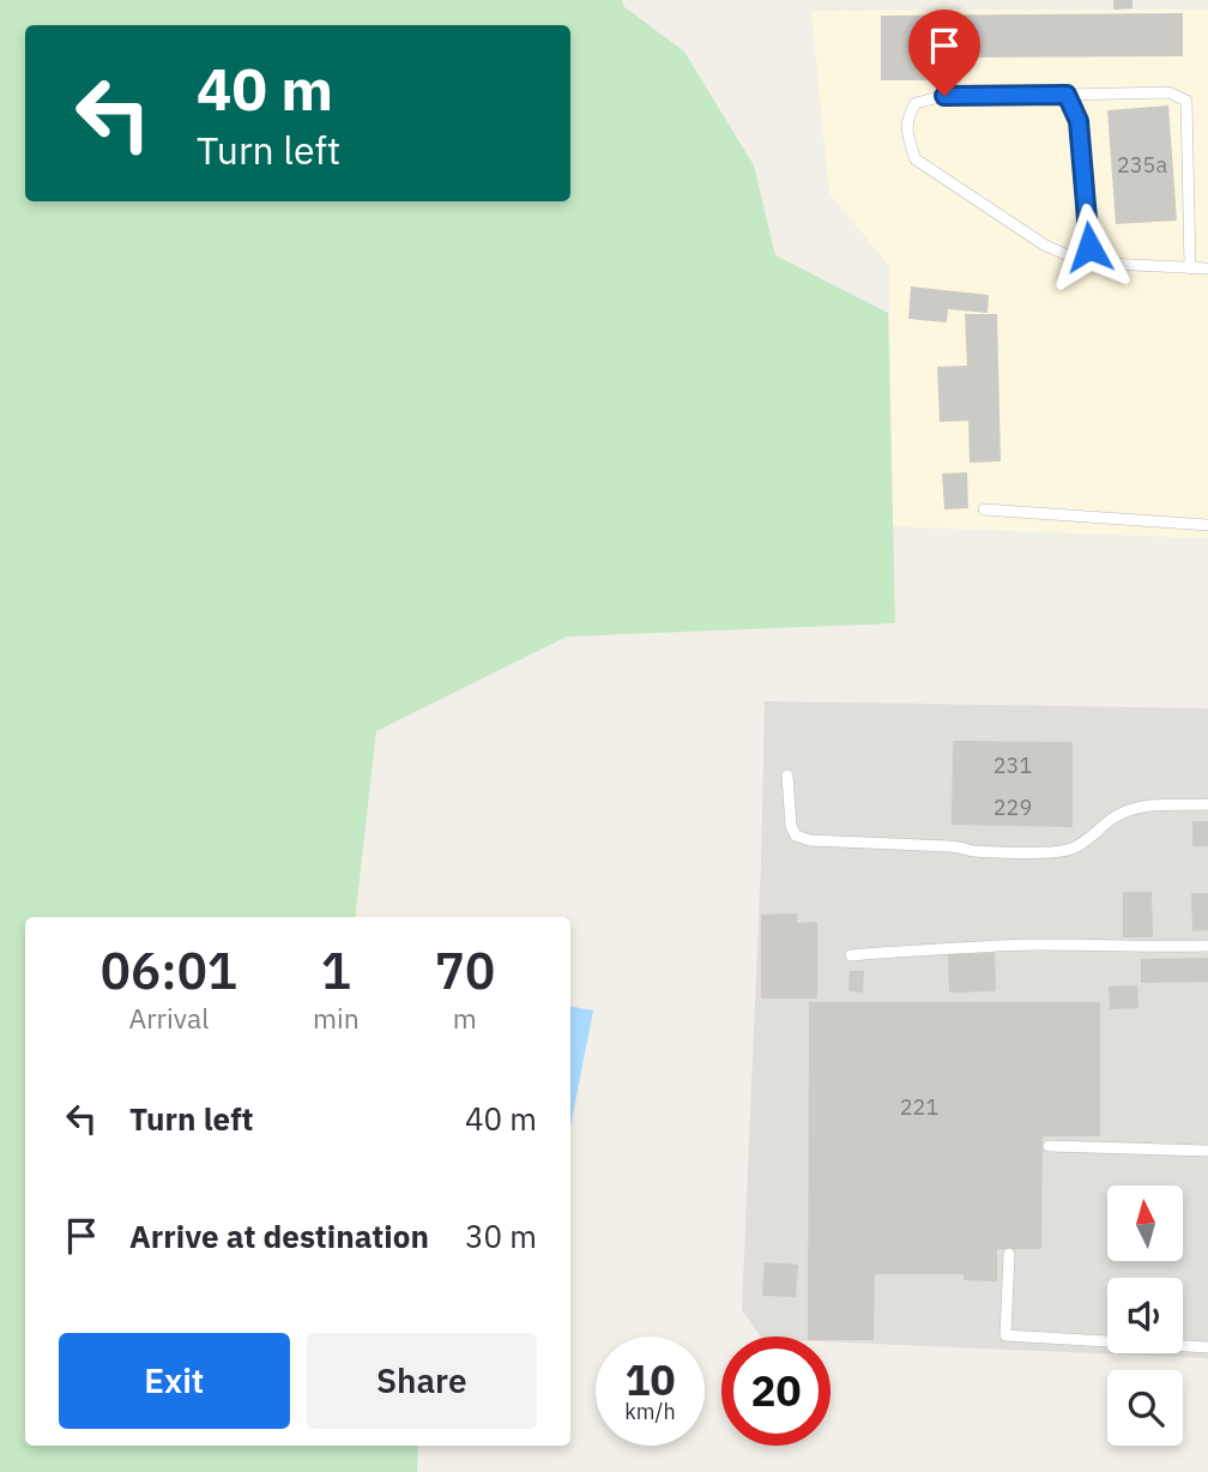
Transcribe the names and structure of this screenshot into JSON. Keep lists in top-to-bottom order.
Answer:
{
  "house_numbers": [
    "235a",
    "231",
    "229",
    "221"
  ],
  "north": "top",
  "page": {
    "turn": ["40 m", "Turn left"],
    "eta": [
      "06:01",
      "Arrival",
      "1",
      "min",
      "70",
      "m"
    ],
    "list": [
      {
        "name": "Turn left",
        "value": "40 m"
      },
      {
        "name": "Arrive at destination",
        "value": "30 m"
      }
    ],
    "buttons": ["Exit", "Share"],
    "speed": "10 km/h",
    "limit": "20"
  }
}
